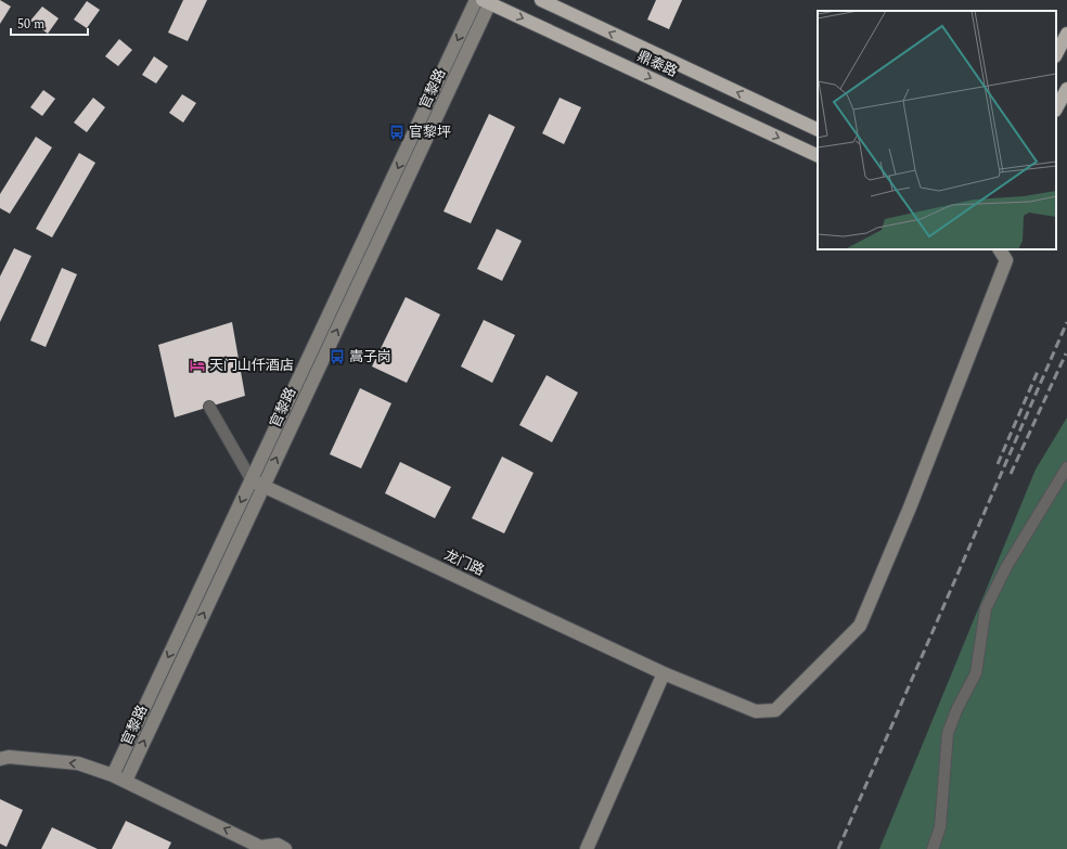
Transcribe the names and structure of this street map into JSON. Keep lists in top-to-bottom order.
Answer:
{
  "streets": {
    "highway": ["鼎泰路"],
    "main road": ["官黎路", "龙门路"]
  },
  "crossings": [
    ["鼎泰路", "官黎路"],
    ["官黎路", "龙门路"]
  ],
  "places": {
    "bus stop": ["官黎坪", "嵩子岗"],
    "hotel": ["天门山仟酒店"]
  },
  "scale_bar": "50 m"
}
